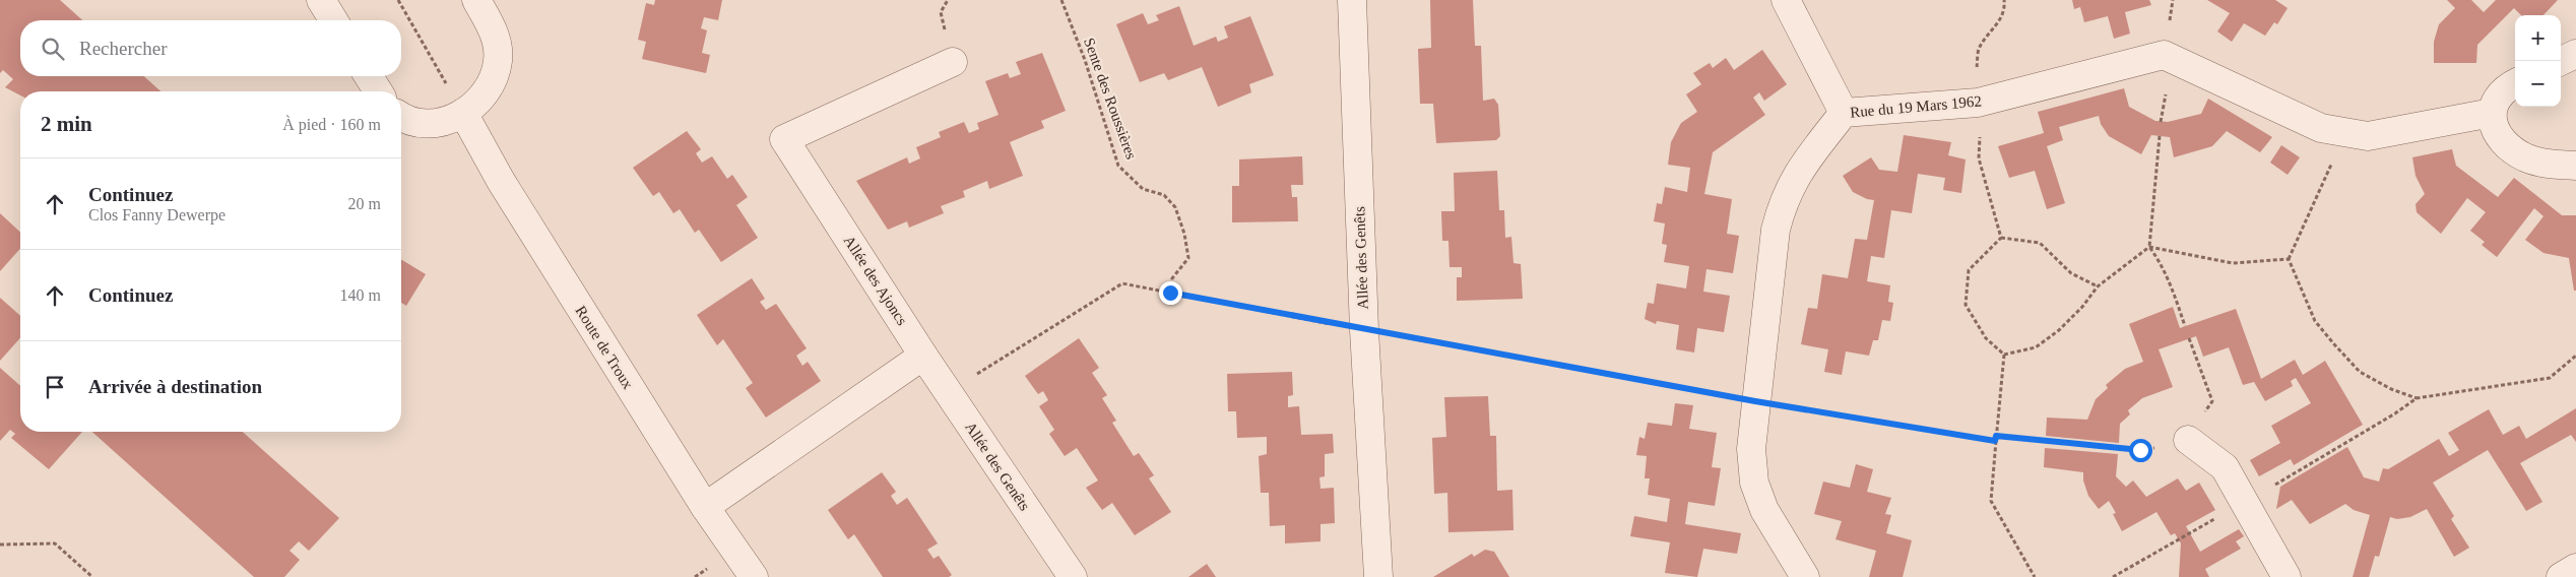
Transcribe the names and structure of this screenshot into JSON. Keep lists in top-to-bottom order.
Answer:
{
  "streets": {
    "street": [
      "Rue du 19 Mars 1962",
      "Allée des Genêts",
      "Allée des Ajoncs",
      "Route de Troux"
    ],
    "path": ["Sente des Roussières"]
  },
  "crossings": [
    ["Allée des Genêts", "Allée des Ajoncs"]
  ],
  "page": {
    "map_buttons": ["+", "−"],
    "search": "Rechercher",
    "heading": ["2 min", "À pied · 160 m"],
    "list": [
      ["Continuez", "Clos Fanny Dewerpe", "20 m"],
      ["Continuez", "140 m"],
      "Arrivée à destination"
    ]
  }
}
